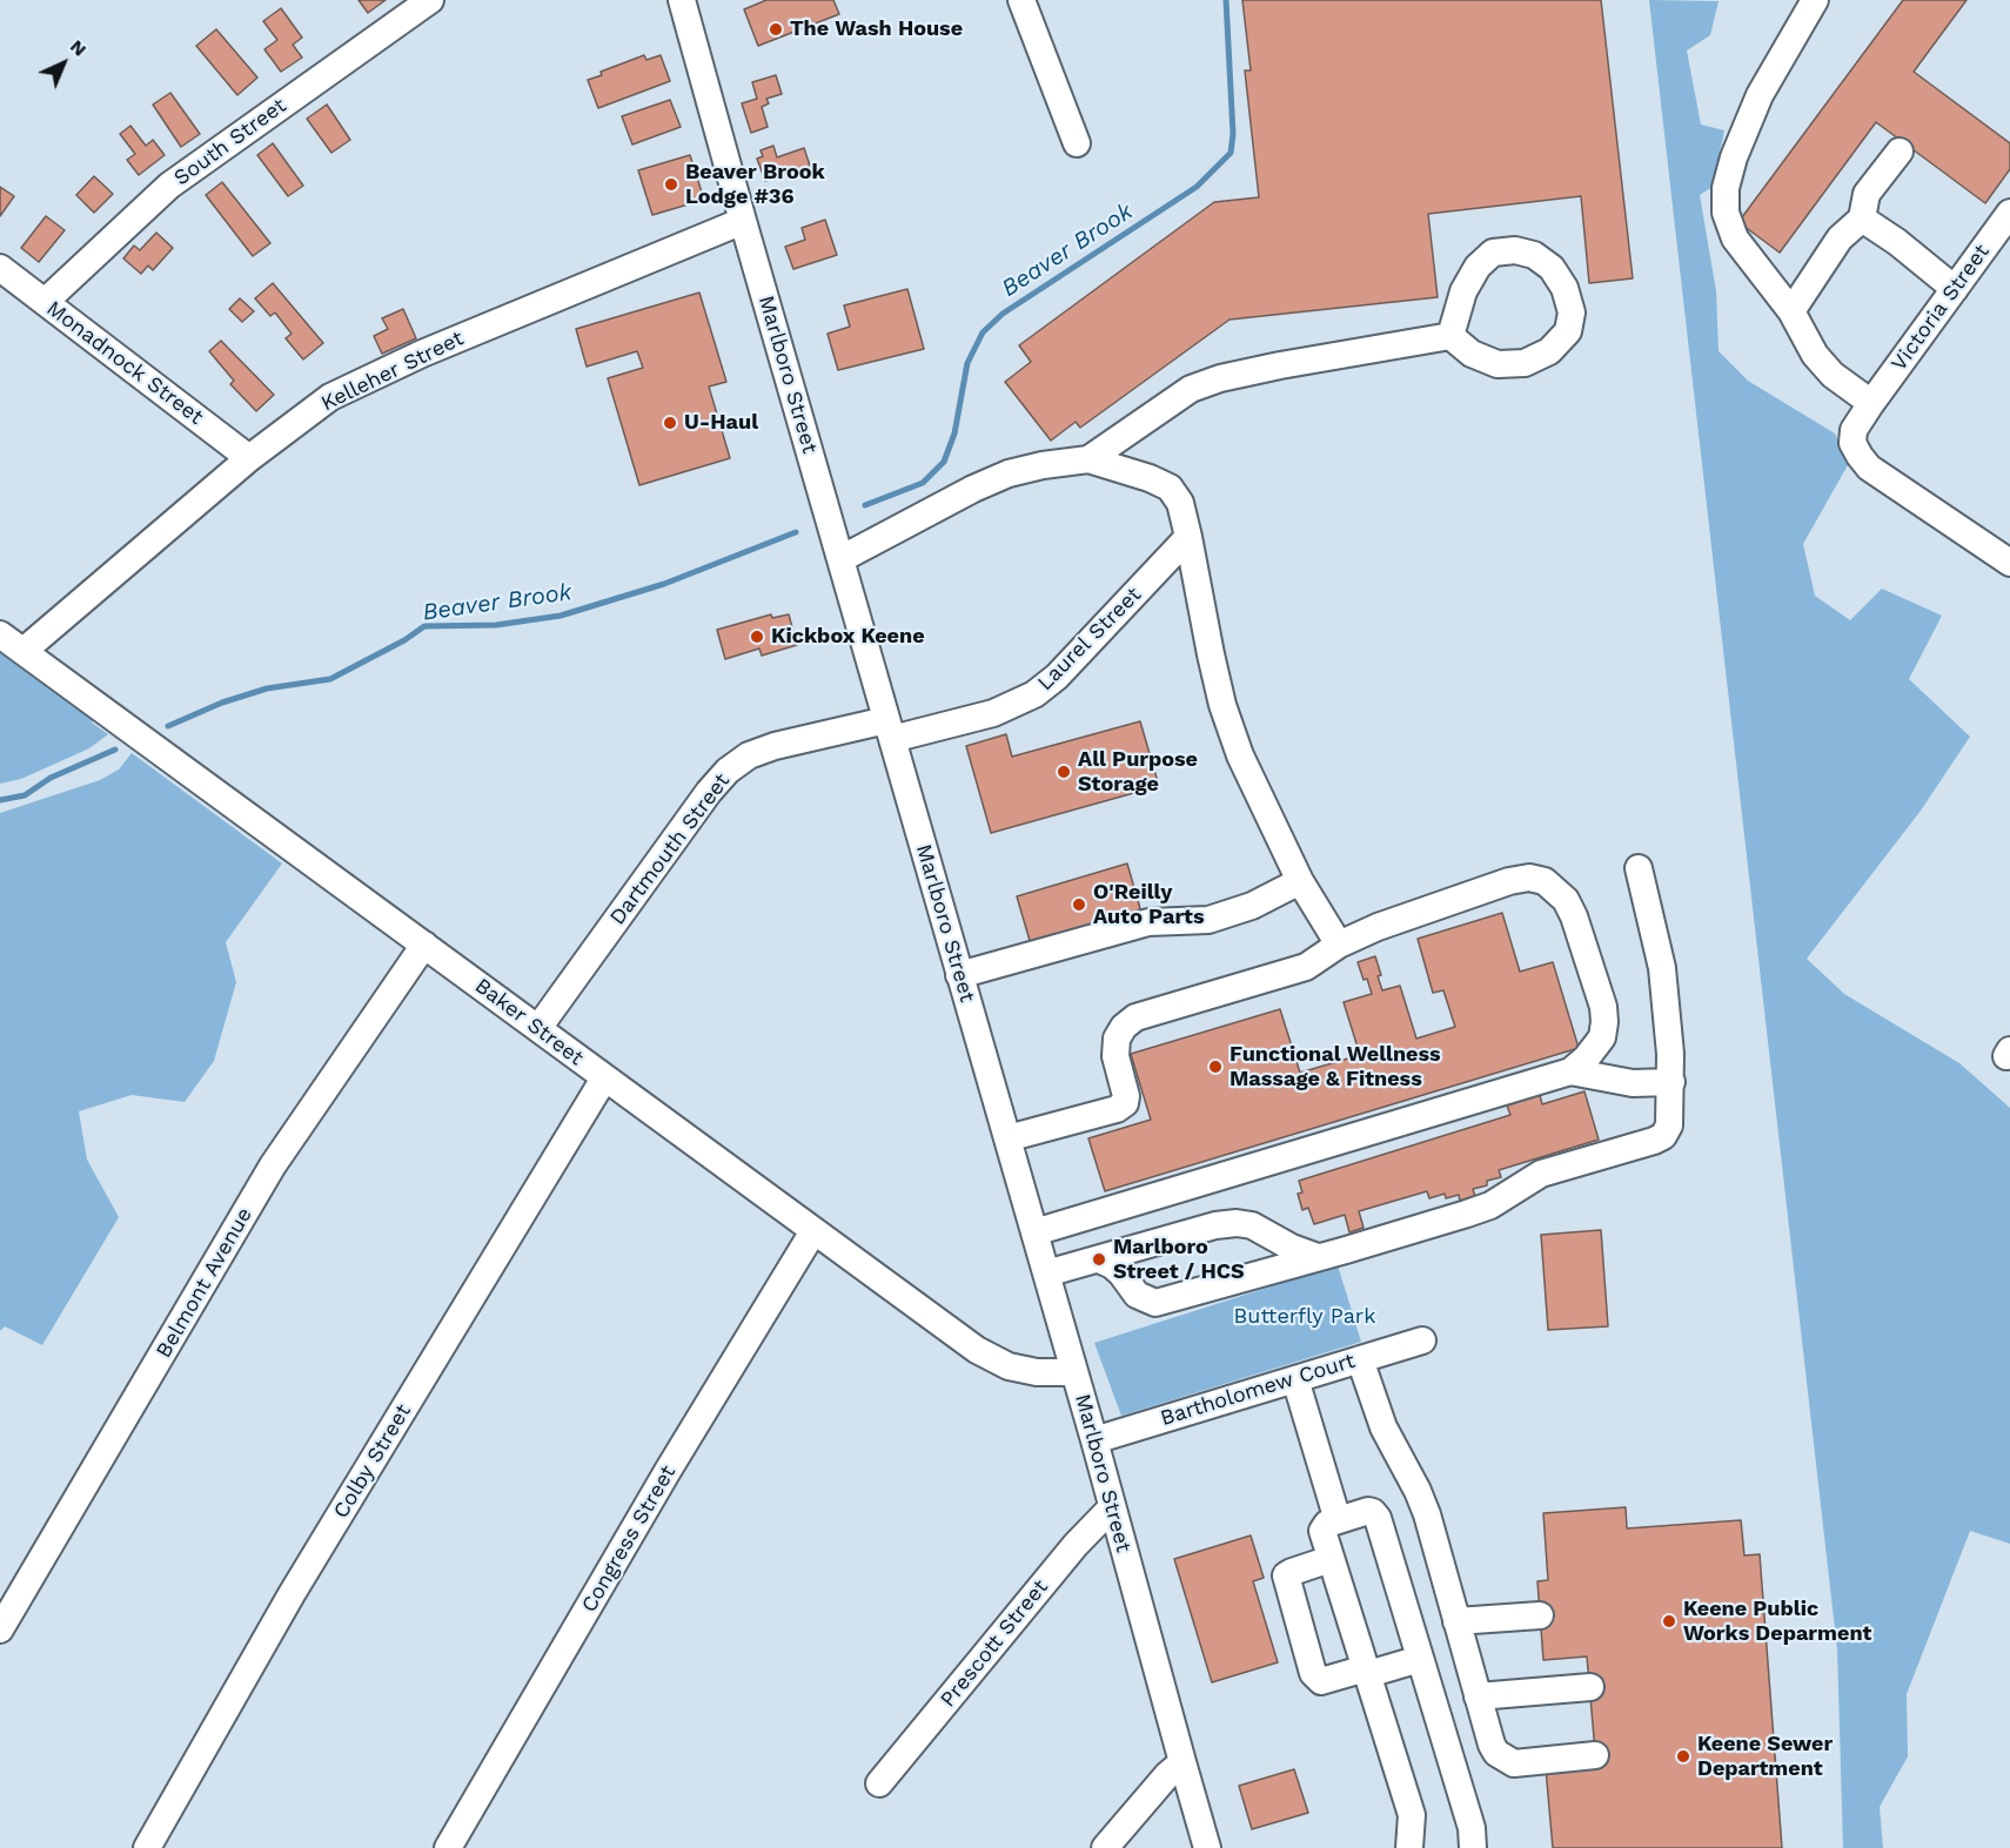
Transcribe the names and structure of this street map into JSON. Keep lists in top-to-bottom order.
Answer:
{
  "streets": {
    "street": [
      "South Street",
      "Victoria Street",
      "Monadnock Street",
      "Kelleher Street",
      "Marlboro Street",
      "Laurel Street",
      "Dartmouth Street",
      "Baker Street",
      "Belmont Avenue",
      "Bartholomew Court",
      "Colby Street",
      "Congress Street",
      "Prescott Street"
    ]
  },
  "crossings": [
    ["South Street", "Monadnock Street"],
    ["Monadnock Street", "Kelleher Street"],
    ["Kelleher Street", "Marlboro Street"],
    ["Kelleher Street", "Baker Street"],
    ["Marlboro Street", "Laurel Street"],
    ["Marlboro Street", "Dartmouth Street"],
    ["Marlboro Street", "Baker Street"],
    ["Marlboro Street", "Bartholomew Court"],
    ["Marlboro Street", "Prescott Street"],
    ["Laurel Street", "Dartmouth Street"],
    ["Dartmouth Street", "Baker Street"],
    ["Baker Street", "Belmont Avenue"],
    ["Baker Street", "Colby Street"],
    ["Baker Street", "Congress Street"]
  ],
  "water": ["Beaver Brook"],
  "parks": ["Butterfly Park"],
  "places": [
    "The Wash House",
    "Beaver Brook Lodge #36",
    "U-Haul",
    "Kickbox Keene",
    "All Purpose Storage",
    "O'Reilly Auto Parts",
    "Functional Wellness Massage & Fitness",
    "Marlboro Street / HCS",
    "Keene Public Works Deparment",
    "Keene Sewer Department"
  ],
  "north": "top right"
}
